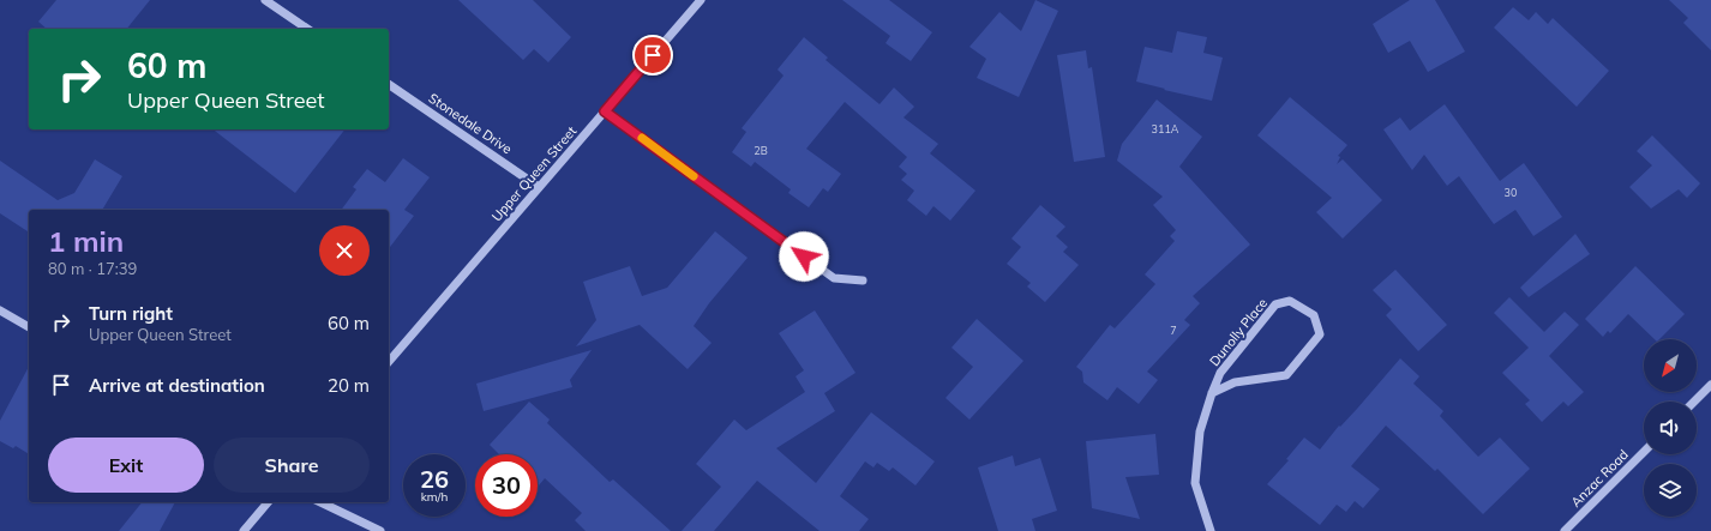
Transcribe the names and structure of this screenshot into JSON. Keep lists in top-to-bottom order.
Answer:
{
  "streets": {
    "street": [
      "Stonedale Drive",
      "Upper Queen Street",
      "Dunolly Place",
      "Anzac Road"
    ]
  },
  "crossings": [
    ["Stonedale Drive", "Upper Queen Street"]
  ],
  "house_numbers": [
    "311A",
    "2B",
    "30",
    "7"
  ],
  "north": "bottom left",
  "page": {
    "turn": ["60 m", "Upper Queen Street"],
    "heading": ["1 min", "80 m · 17:39"],
    "list": [
      {
        "name": "Turn right",
        "note": "Upper Queen Street",
        "value": "60 m"
      },
      {
        "name": "Arrive at destination",
        "value": "20 m"
      }
    ],
    "buttons": ["Exit", "Share"],
    "speed": "26 km/h",
    "limit": "30"
  }
}
